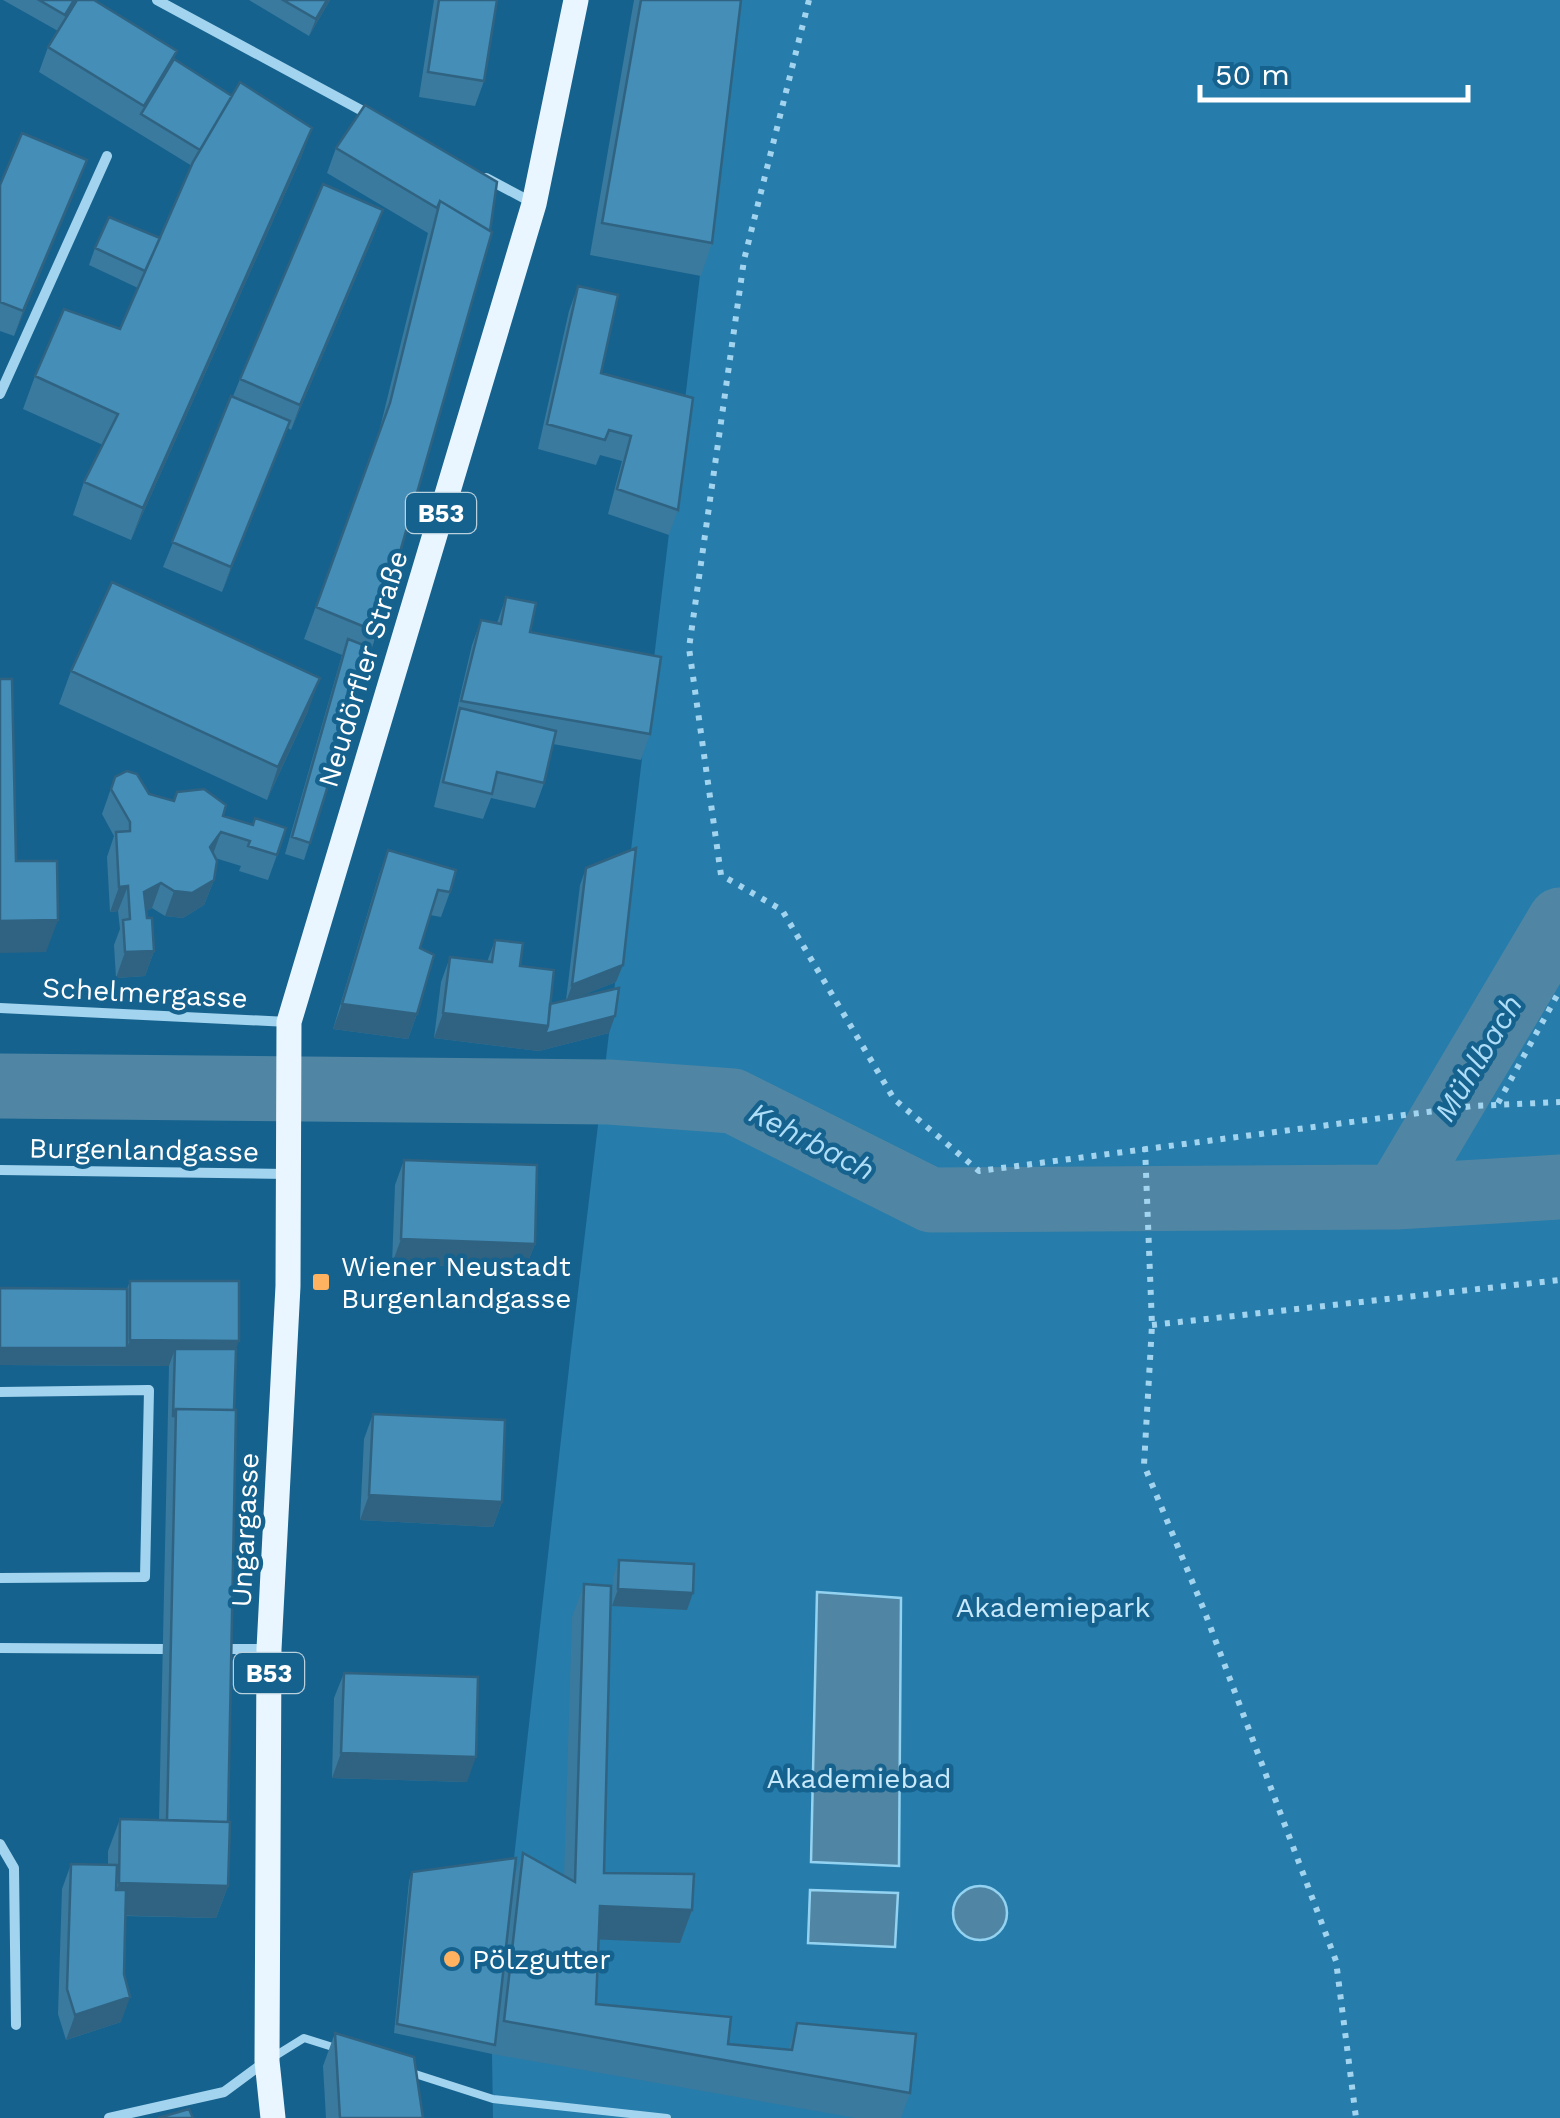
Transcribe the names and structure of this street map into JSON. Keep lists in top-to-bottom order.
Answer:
{
  "streets": {
    "main road": ["B53", "Neudörfler Straße", "Ungargasse"],
    "street": ["Schelmergasse", "Burgenlandgasse"]
  },
  "crossings": [
    ["Neudörfler Straße", "Schelmergasse"],
    ["Neudörfler Straße", "Ungargasse"],
    ["Burgenlandgasse", "Ungargasse"]
  ],
  "water": ["Mühlbach", "Kehrbach"],
  "parks": ["Akademiepark", "Akademiebad"],
  "places": {
    "transit": ["Wiener Neustadt Burgenlandgasse"],
    "other": ["Pölzgutter"]
  },
  "scale_bar": "50 m"
}
